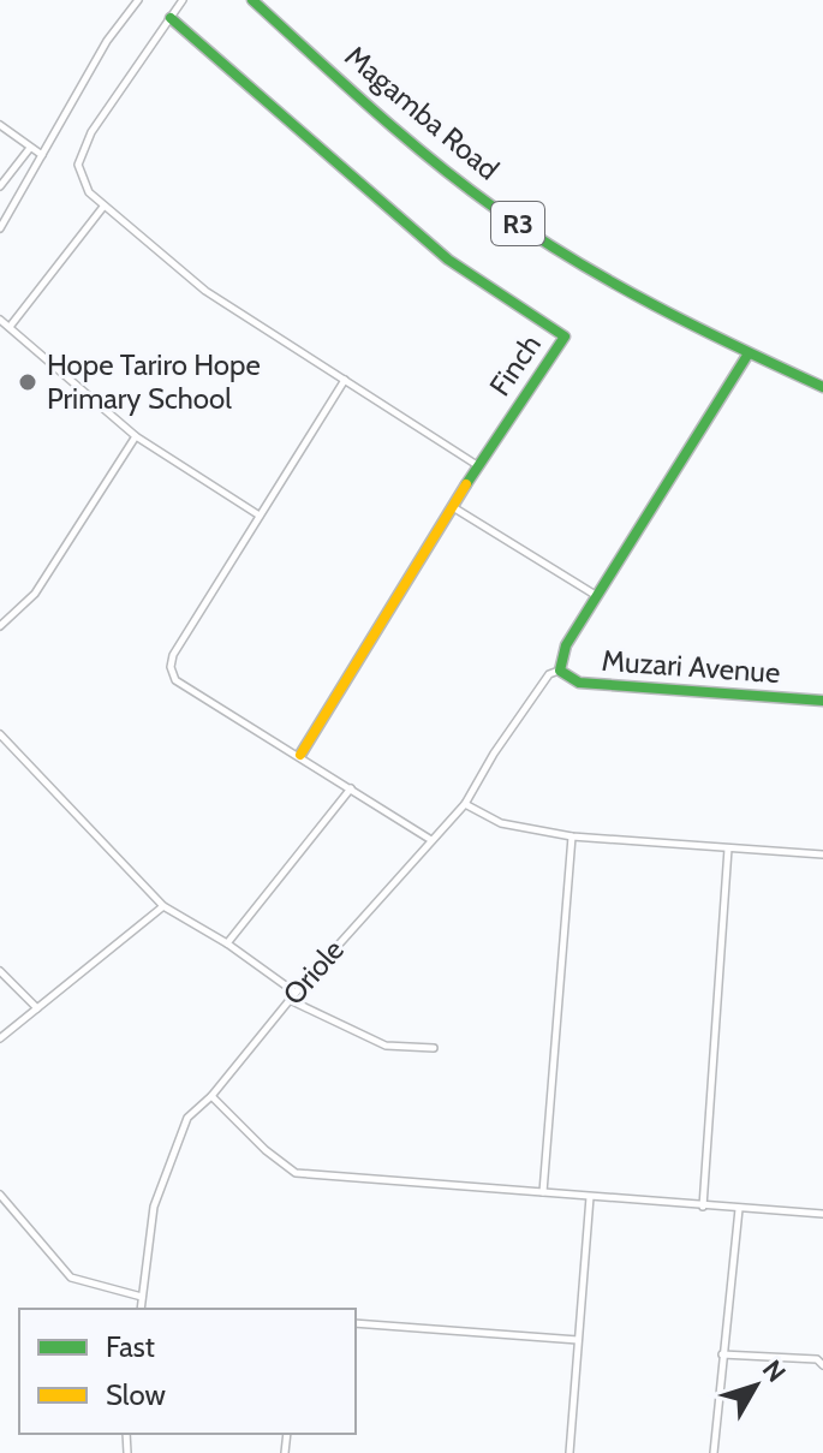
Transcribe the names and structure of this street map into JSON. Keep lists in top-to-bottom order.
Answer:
{
  "streets": {
    "main road": [
      "Magamba Road",
      "R3",
      "Finch",
      "Muzari Avenue"
    ],
    "street": ["Oriole"]
  },
  "crossings": [
    ["Muzari Avenue", "Oriole"]
  ],
  "places": ["Hope Tariro Hope Primary School"],
  "legend": ["Fast", "Slow"],
  "north": "top right"
}
